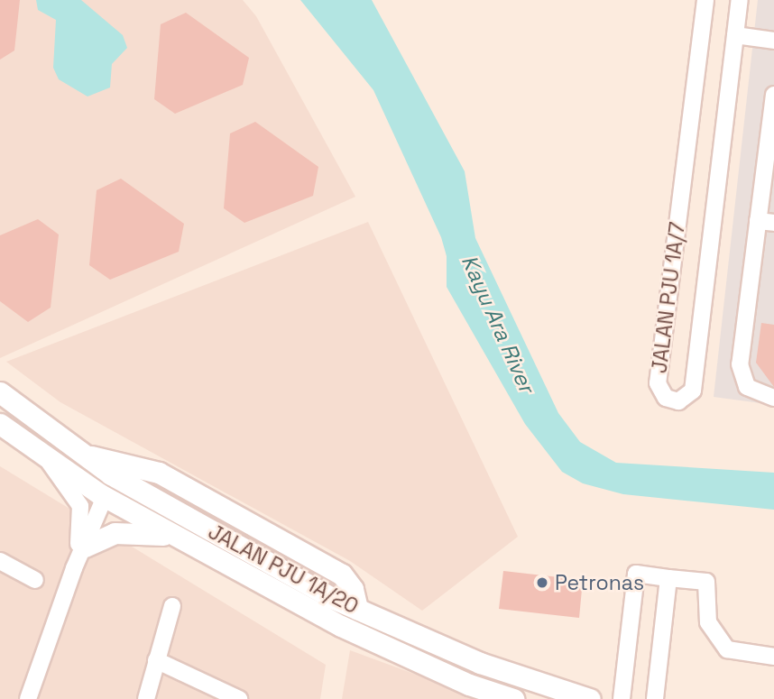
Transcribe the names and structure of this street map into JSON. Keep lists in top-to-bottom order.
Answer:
{
  "streets": {
    "street": ["JALAN PJU 1A/7", "JALAN PJU 1A/20"]
  },
  "water": ["Kayu Ara River"],
  "places": ["Petronas"]
}
